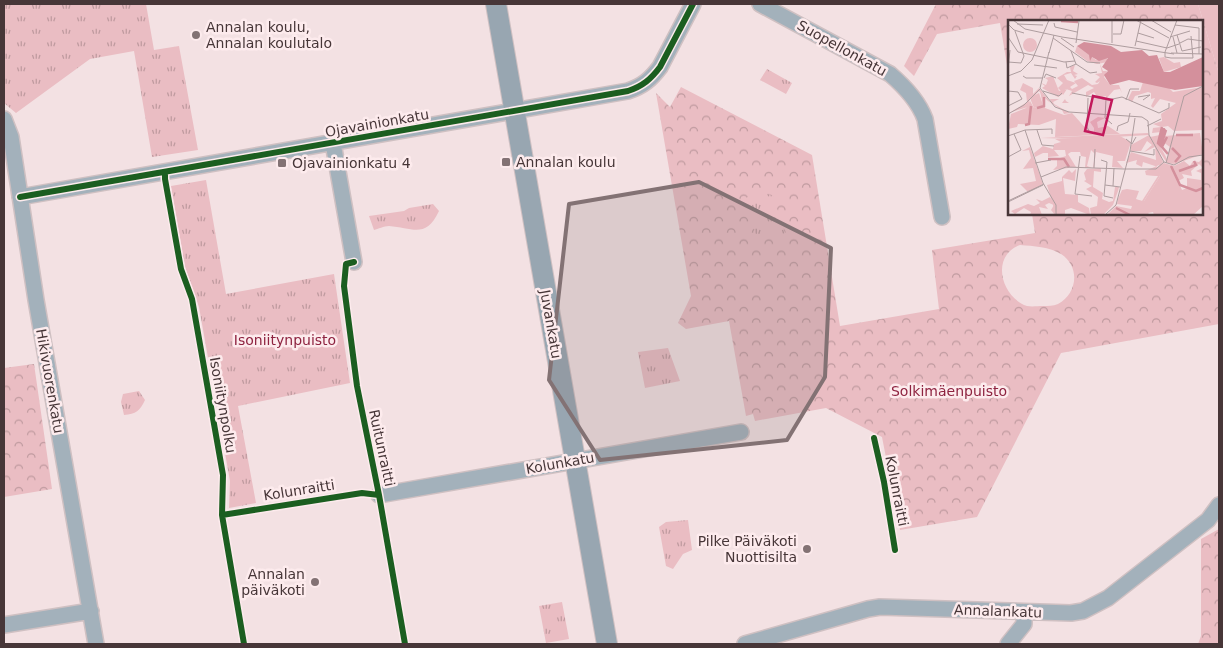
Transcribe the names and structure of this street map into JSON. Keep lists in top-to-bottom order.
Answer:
{
  "streets": {
    "main road": ["Juvankatu"],
    "street": [
      "Suopellonkatu",
      "Ojavainionkatu",
      "Hikivuorenkatu",
      "Kolunkatu",
      "Annalankatu"
    ],
    "cycle path": ["Isoniitynpolku", "Ruitunraitti", "Kolunraitti"]
  },
  "crossings": [
    ["Ojavainionkatu", "Juvankatu"],
    ["Ojavainionkatu", "Hikivuorenkatu"],
    ["Juvankatu", "Kolunkatu"]
  ],
  "parks": ["Isoniitynpuisto", "Solkimäenpuisto"],
  "places": {
    "other": ["Annalan koulu, Annalan koulutalo", "Pilke Päiväkoti Nuottisilta", "Annalan päiväkoti"],
    "transit": ["Annalan koulu", "Ojavainionkatu 4"]
  }
}
